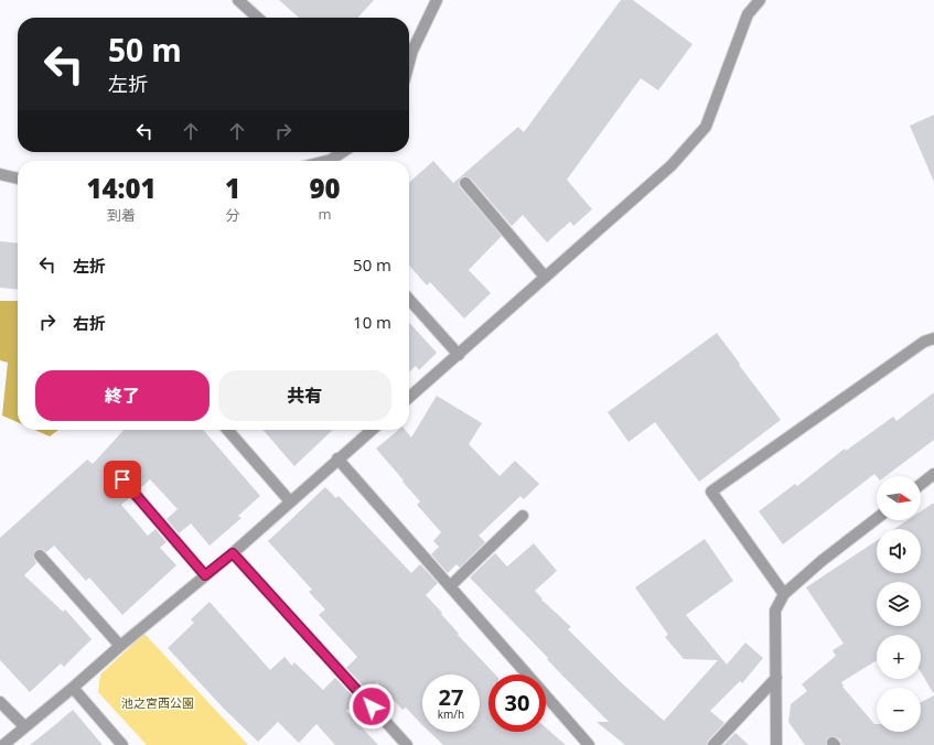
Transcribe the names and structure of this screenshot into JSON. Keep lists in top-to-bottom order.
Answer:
{
  "parks": ["池之宮西公園"],
  "north": "right",
  "page": {
    "turn": ["50 m", "左折"],
    "eta": [
      "14:01",
      "到着",
      "1",
      "分",
      "90",
      "m"
    ],
    "list": [
      {
        "name": "左折",
        "value": "50 m"
      },
      {
        "name": "右折",
        "value": "10 m"
      }
    ],
    "buttons": ["終了", "共有"],
    "map_buttons": ["+", "−"],
    "speed": "27 km/h",
    "limit": "30"
  }
}
